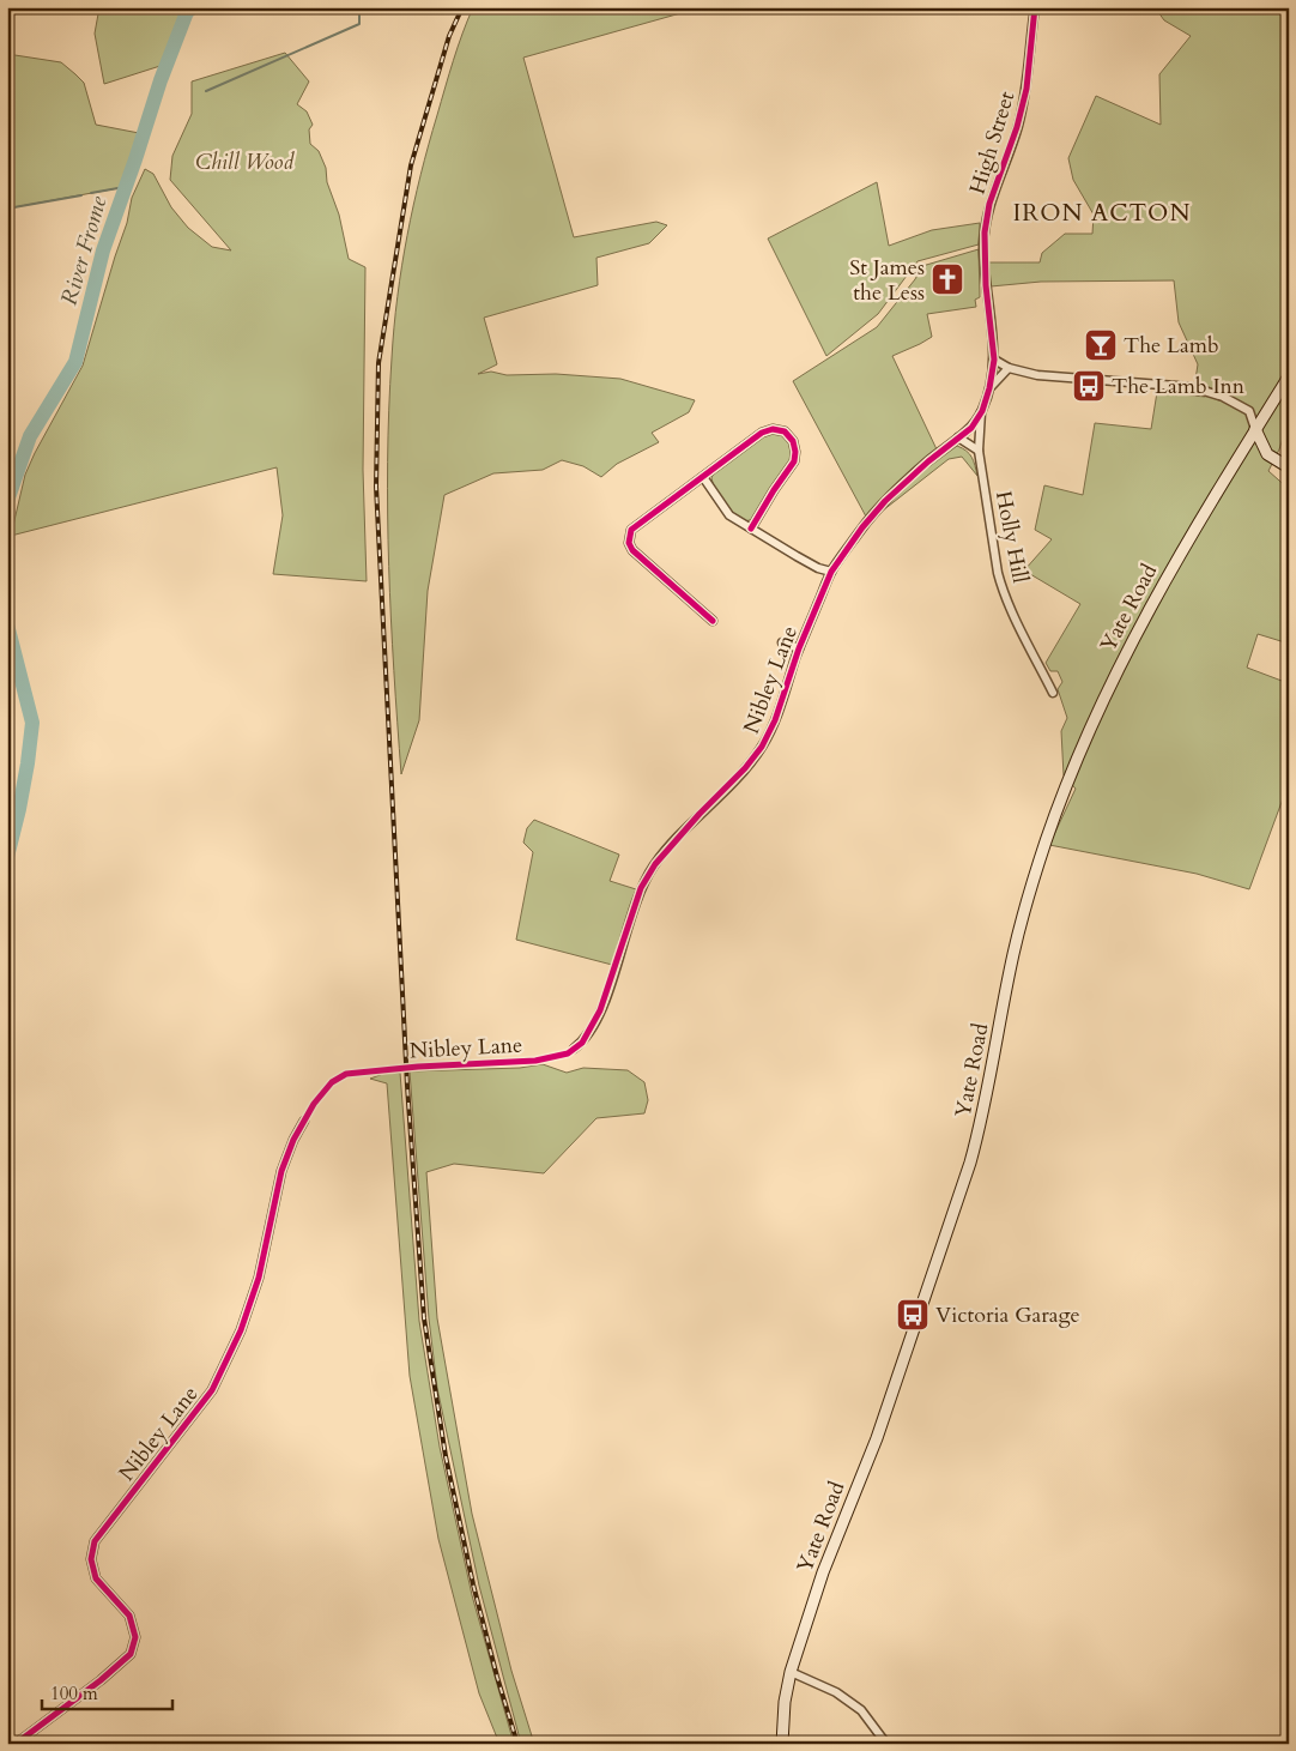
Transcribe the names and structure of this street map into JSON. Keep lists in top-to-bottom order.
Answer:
{
  "streets": {
    "main road": ["Yate Road"],
    "street": ["High Street", "Holly Hill", "Nibley Lane"]
  },
  "crossings": [
    ["High Street", "Nibley Lane"],
    ["Holly Hill", "Nibley Lane"]
  ],
  "districts": ["IRON ACTON"],
  "water": ["River Frome"],
  "parks": ["Chill Wood"],
  "places": {
    "church": ["St James the Less"],
    "bar": ["The Lamb"],
    "bus stop": ["The Lamb Inn", "Victoria Garage"]
  },
  "scale_bar": "100 m"
}
